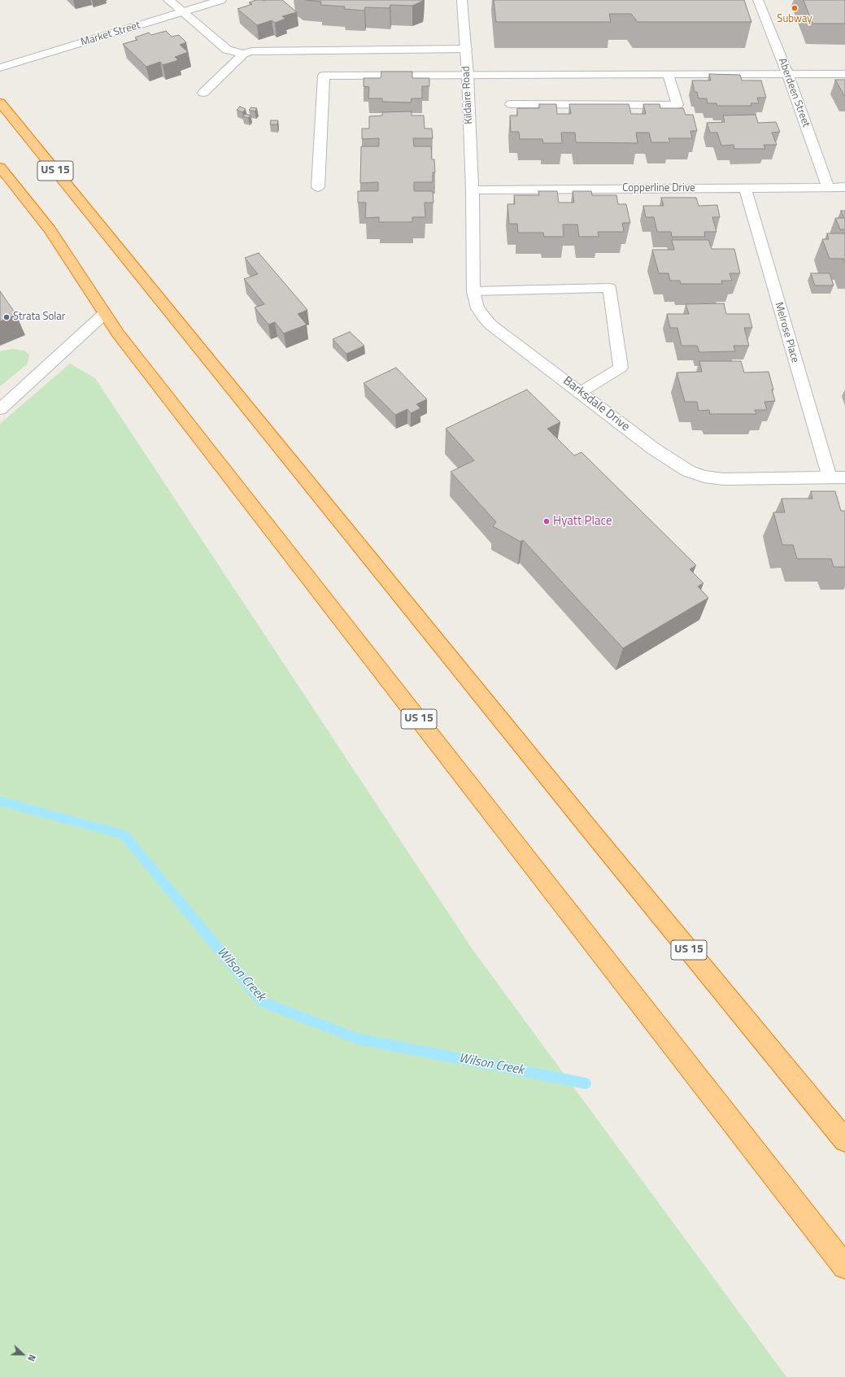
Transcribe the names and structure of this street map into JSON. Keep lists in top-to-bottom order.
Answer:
{
  "streets": {
    "highway": ["US 15"],
    "street": [
      "Market Street",
      "Aberdeen Street",
      "Kildaire Road",
      "Copperline Drive",
      "Melrose Place",
      "Barksdale Drive"
    ]
  },
  "crossings": [
    ["Aberdeen Street", "Copperline Drive"],
    ["Kildaire Road", "Copperline Drive"],
    ["Kildaire Road", "Barksdale Drive"],
    ["Copperline Drive", "Melrose Place"],
    ["Copperline Drive", "Barksdale Drive"],
    ["Melrose Place", "Barksdale Drive"]
  ],
  "water": ["Wilson Creek"],
  "places": ["Subway", "Strata Solar", "Hyatt Place"],
  "north": "right"
}
